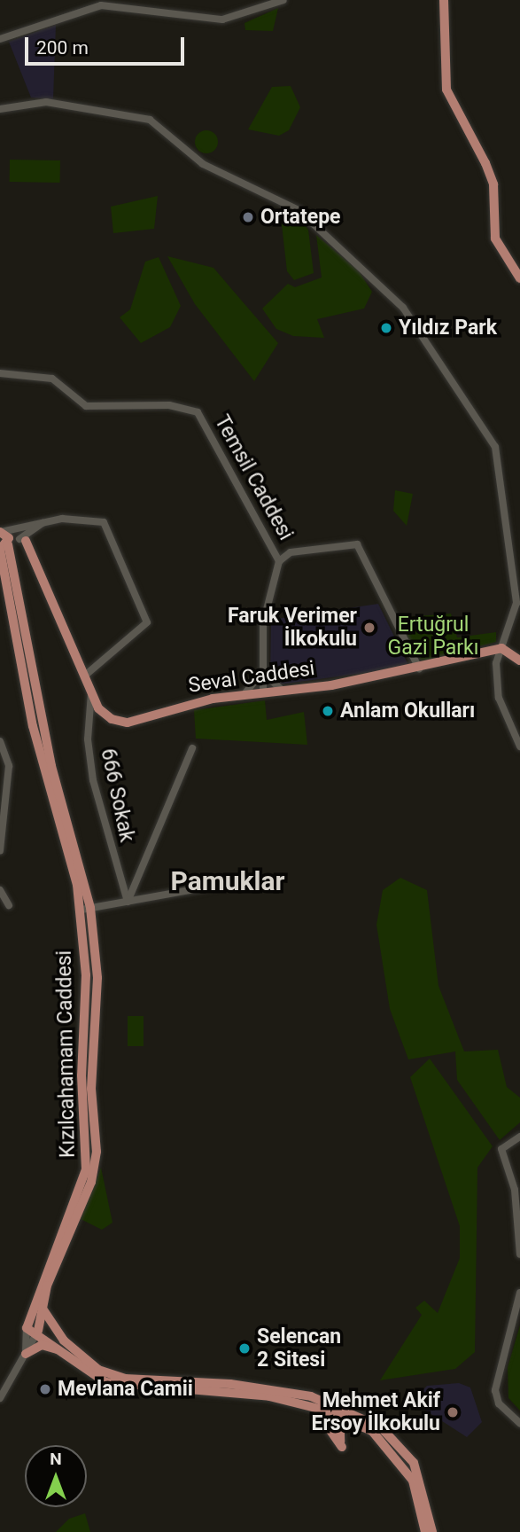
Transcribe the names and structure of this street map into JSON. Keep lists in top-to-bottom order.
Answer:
{
  "streets": {
    "main road": ["Seval Caddesi", "Kızılcahamam Caddesi"],
    "street": ["Temsil Caddesi", "666 Sokak"]
  },
  "crossings": [
    ["Temsil Caddesi", "Seval Caddesi"],
    ["Seval Caddesi", "666 Sokak"],
    ["Seval Caddesi", "Kızılcahamam Caddesi"]
  ],
  "districts": ["Pamuklar"],
  "parks": ["Ertuğrul Gazi Parkı"],
  "places": [
    "Ortatepe",
    "Yıldız Park",
    "Faruk Verimer İlkokulu",
    "Anlam Okulları",
    "Selencan 2 Sitesi",
    "Mevlana Camii",
    "Mehmet Akif Ersoy İlkokulu"
  ],
  "scale_bar": "200 m",
  "north": "top"
}
